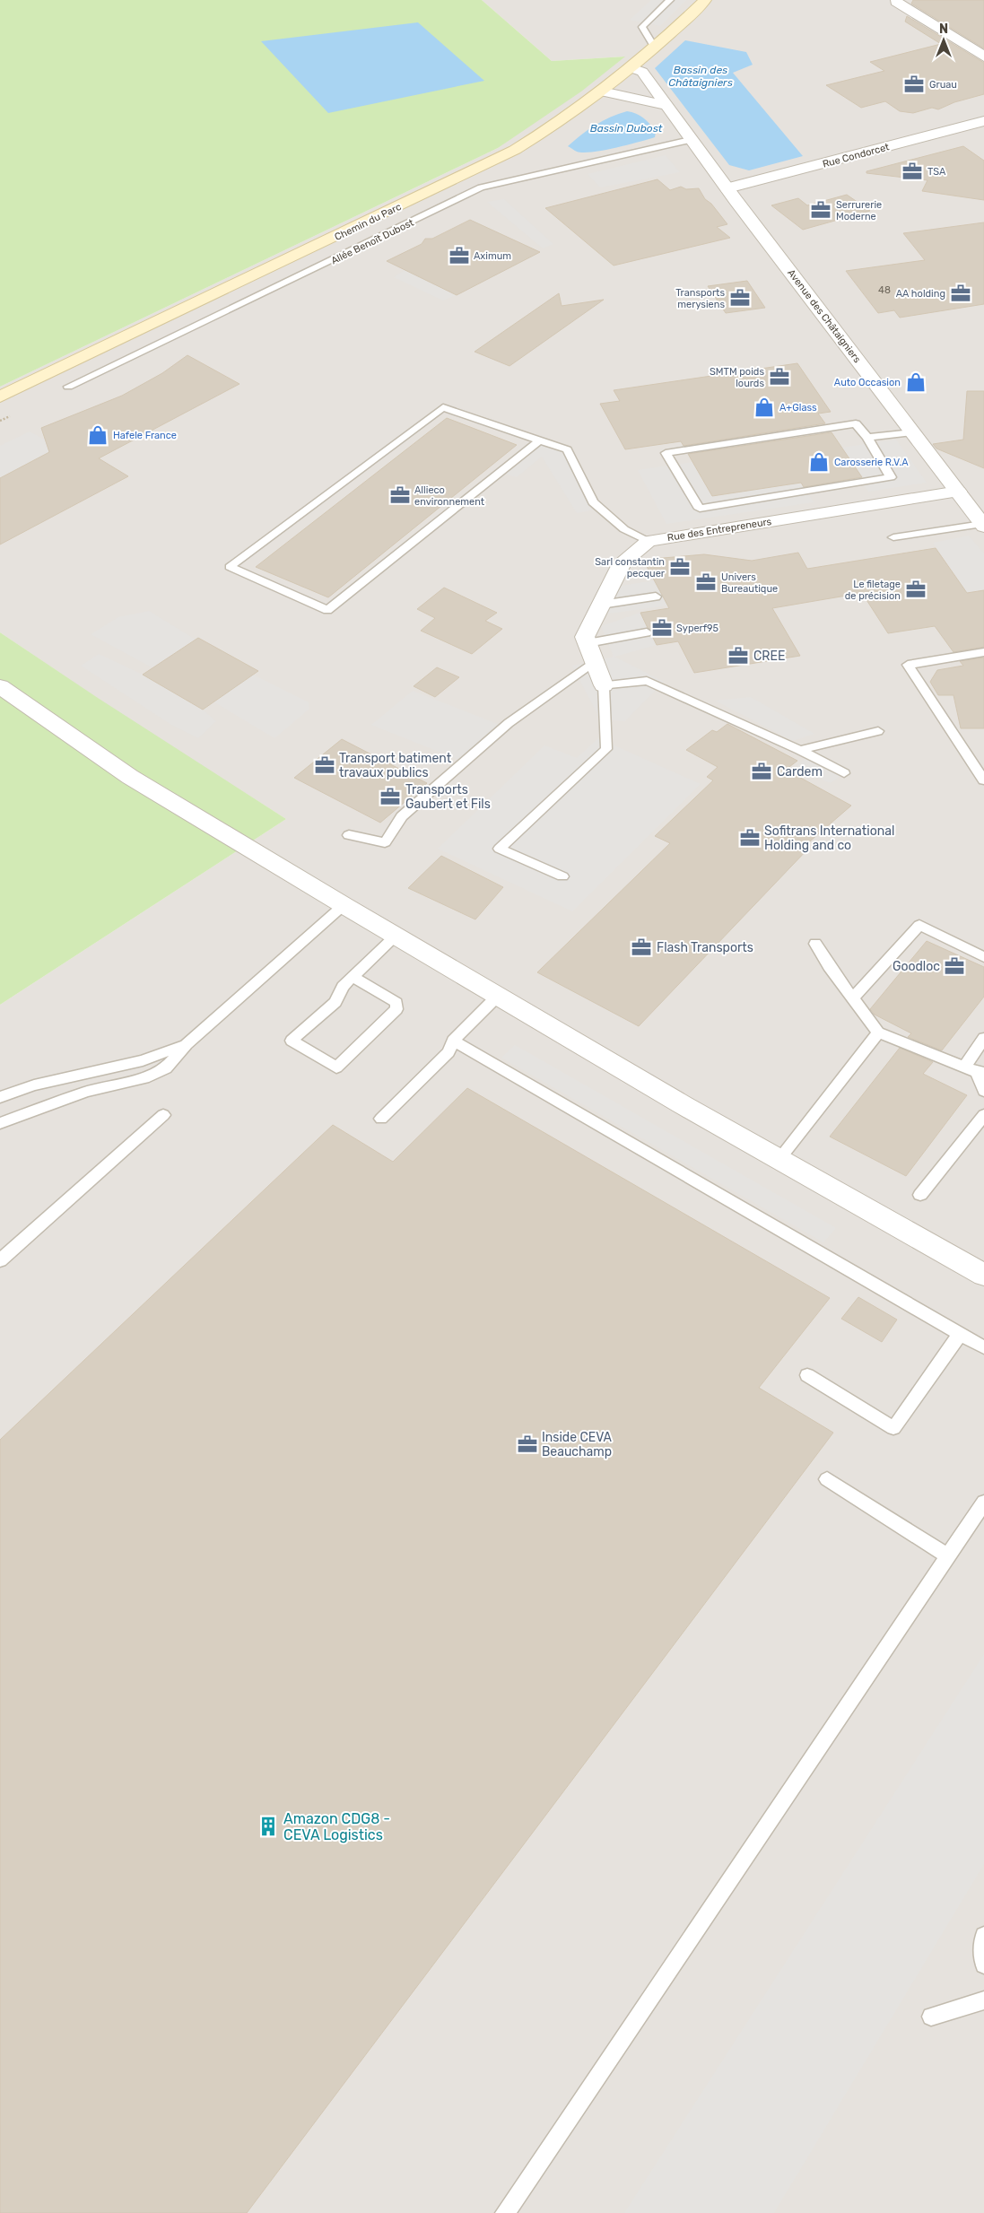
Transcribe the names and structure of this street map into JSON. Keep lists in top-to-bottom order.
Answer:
{
  "streets": {
    "main road": ["Chemin du Parc"],
    "street": ["Rue Condorcet", "Avenue des Châtaigniers", "Rue des Entrepreneurs"],
    "lane": ["Allée Benoît Dubost"]
  },
  "crossings": [
    ["Rue Condorcet", "Avenue des Châtaigniers"],
    ["Chemin du Parc", "Avenue des Châtaigniers"],
    ["Allée Benoît Dubost", "Avenue des Châtaigniers"],
    ["Avenue des Châtaigniers", "Rue des Entrepreneurs"]
  ],
  "water": ["Bassin des Châtaigniers", "Bassin Dubost"],
  "places": {
    "office": [
      "Gruau",
      "TSA",
      "Serrurerie Moderne",
      "Aximum",
      "AA holding",
      "Transports merysiens",
      "SMTM poids lourds",
      "Allieco environnement",
      "Sarl constantin pecquer",
      "Univers Bureautique",
      "Le filetage de précision",
      "Syperf95",
      "CREE",
      "Transport batiment travaux publics",
      "Cardem",
      "Transports Gaubert et Fils",
      "Sofitrans International Holding and co",
      "Flash Transports",
      "Goodloc",
      "Inside CEVA Beauchamp"
    ],
    "shop": [
      "Auto Occasion",
      "A+Glass",
      "Hafele France",
      "Carosserie R.V.A"
    ],
    "building": ["Amazon CDG8 - CEVA Logistics"]
  },
  "house_numbers": ["48"],
  "north": "top"
}
